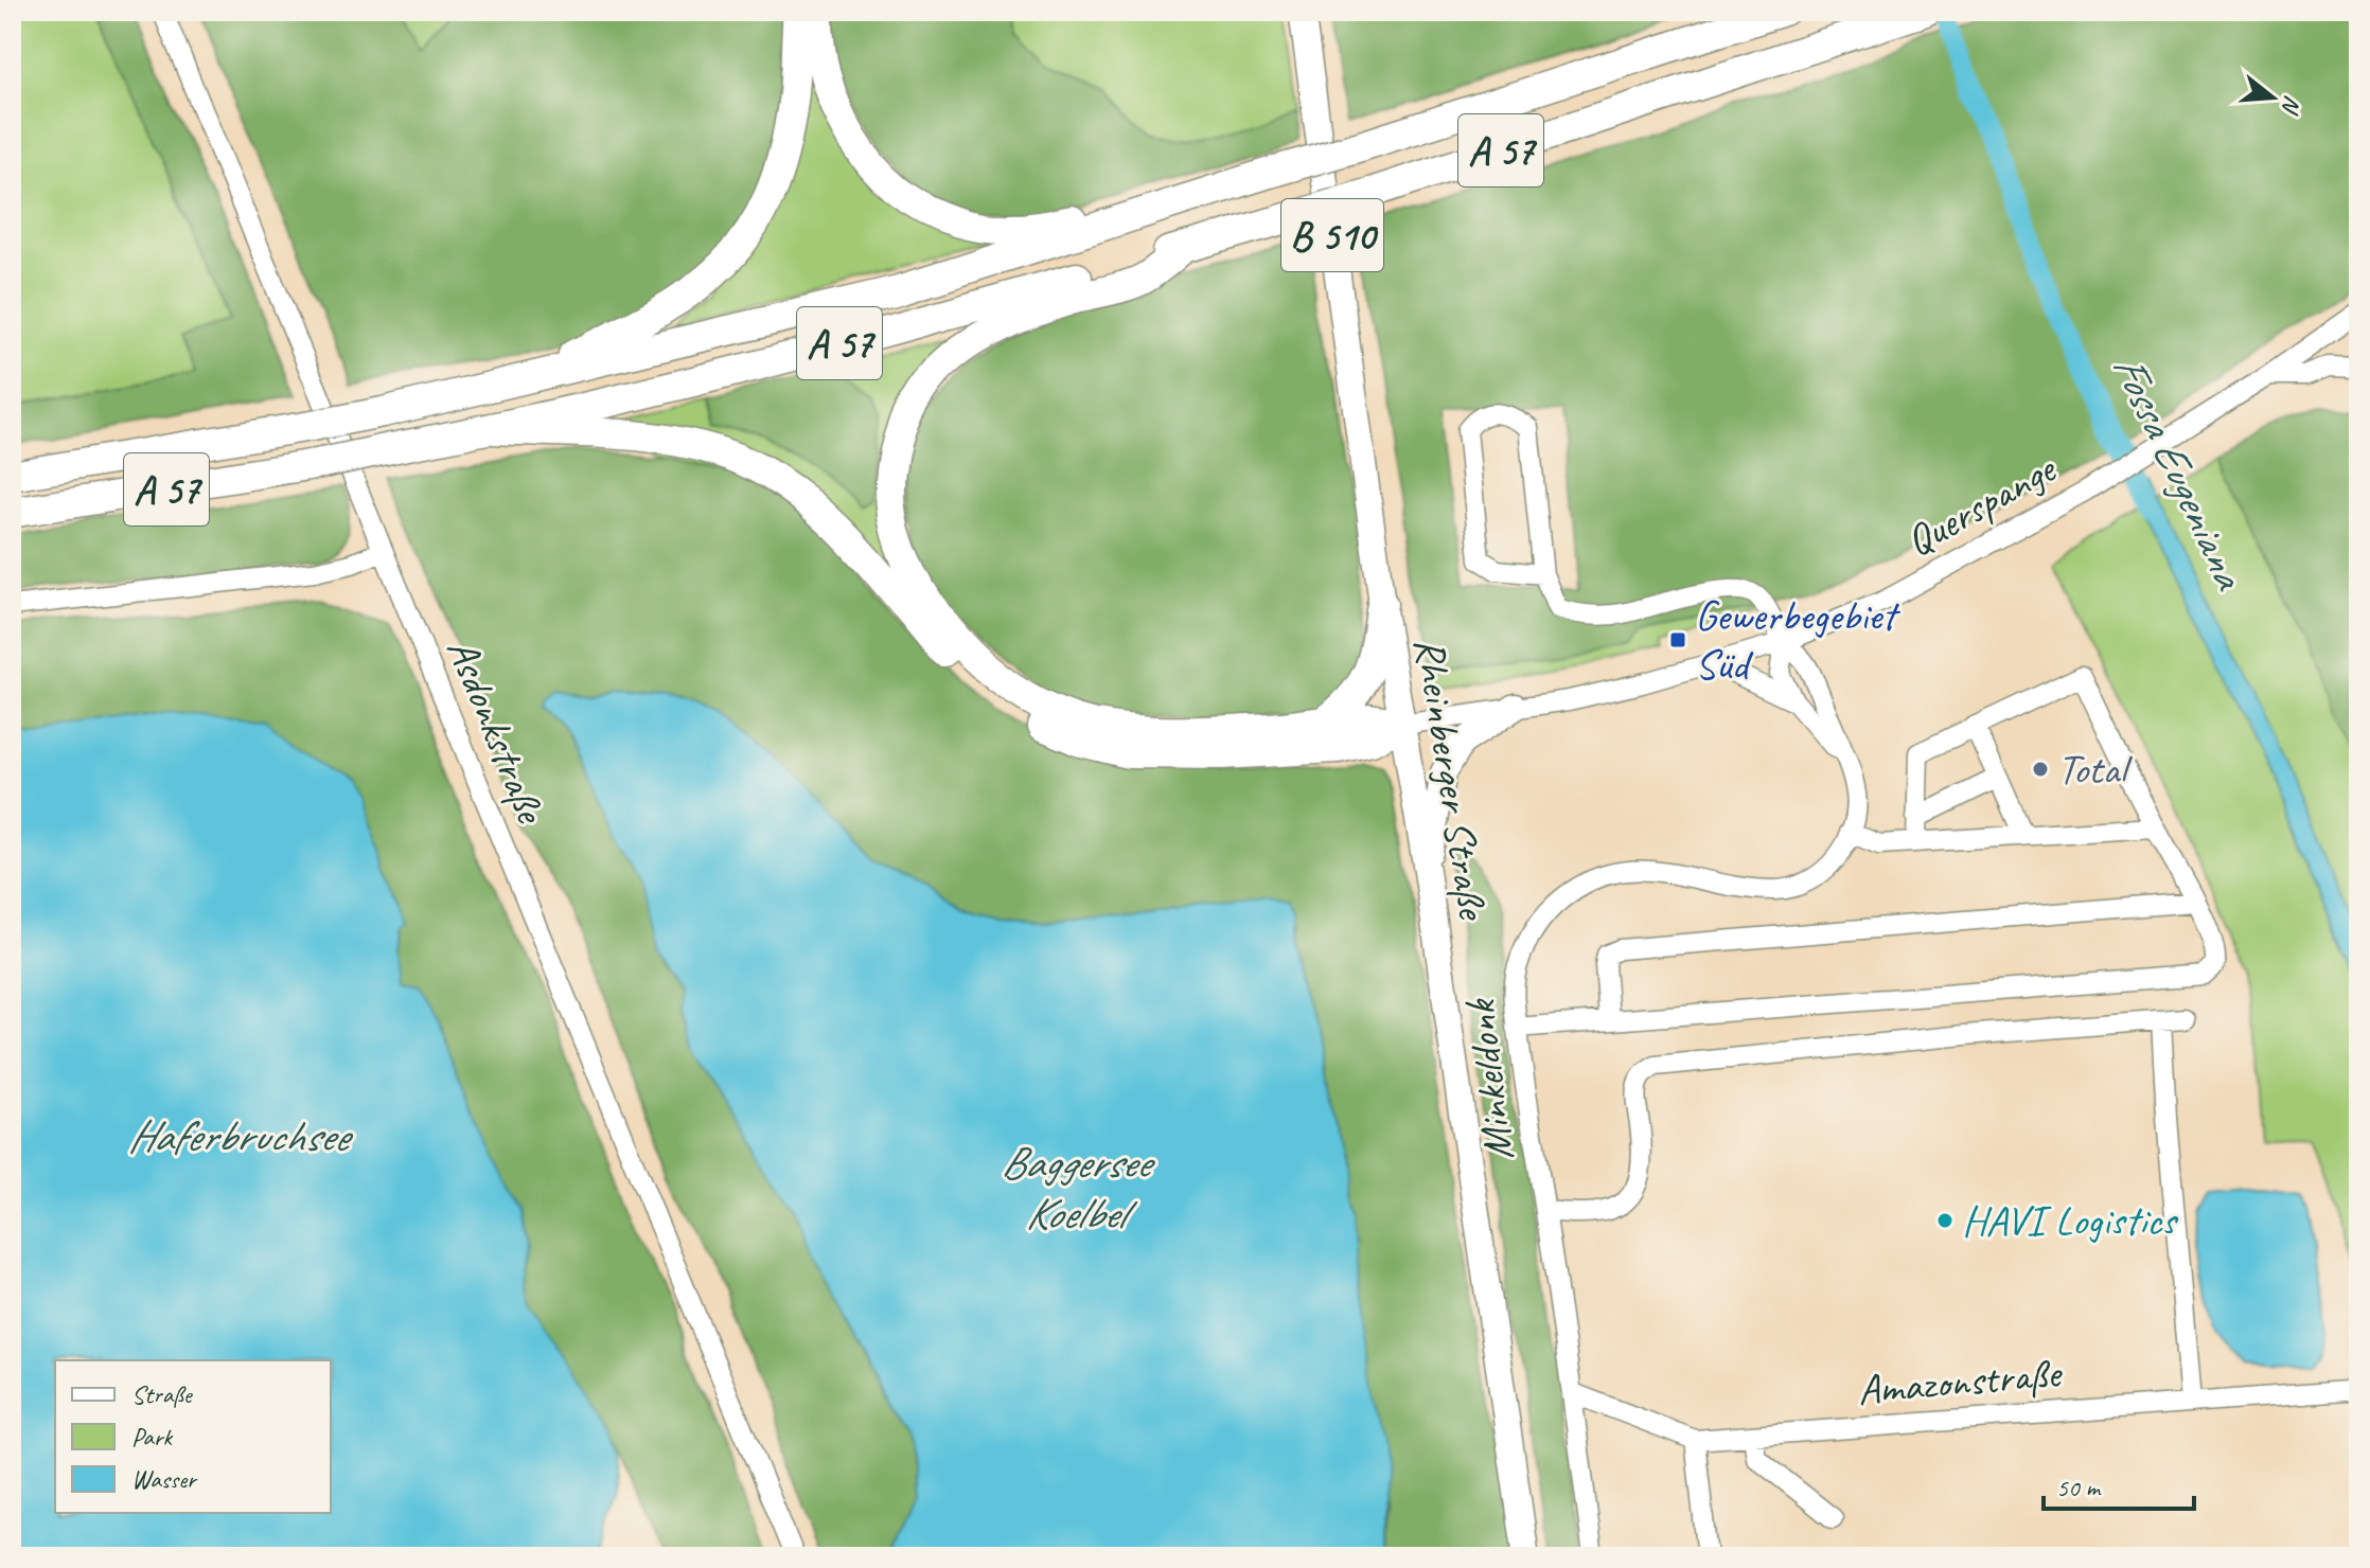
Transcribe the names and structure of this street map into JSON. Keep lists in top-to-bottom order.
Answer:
{
  "streets": {
    "highway": ["A 57"],
    "main road": ["B 510", "Rheinberger Straße"],
    "street": [
      "Querspange",
      "Asdonkstraße",
      "Minkeldonk",
      "Amazonstraße"
    ]
  },
  "crossings": [
    ["Querspange", "Rheinberger Straße"],
    ["Querspange", "Minkeldonk"],
    ["Minkeldonk", "Amazonstraße"]
  ],
  "water": ["Fossa Eugeniana", "Haferbruchsee", "Baggersee Koelbel"],
  "places": {
    "transit": ["Gewerbegebiet Süd"],
    "other": ["Total", "HAVI Logistics"]
  },
  "legend": ["Straße", "Park", "Wasser"],
  "scale_bar": "50 m",
  "north": "right"
}
